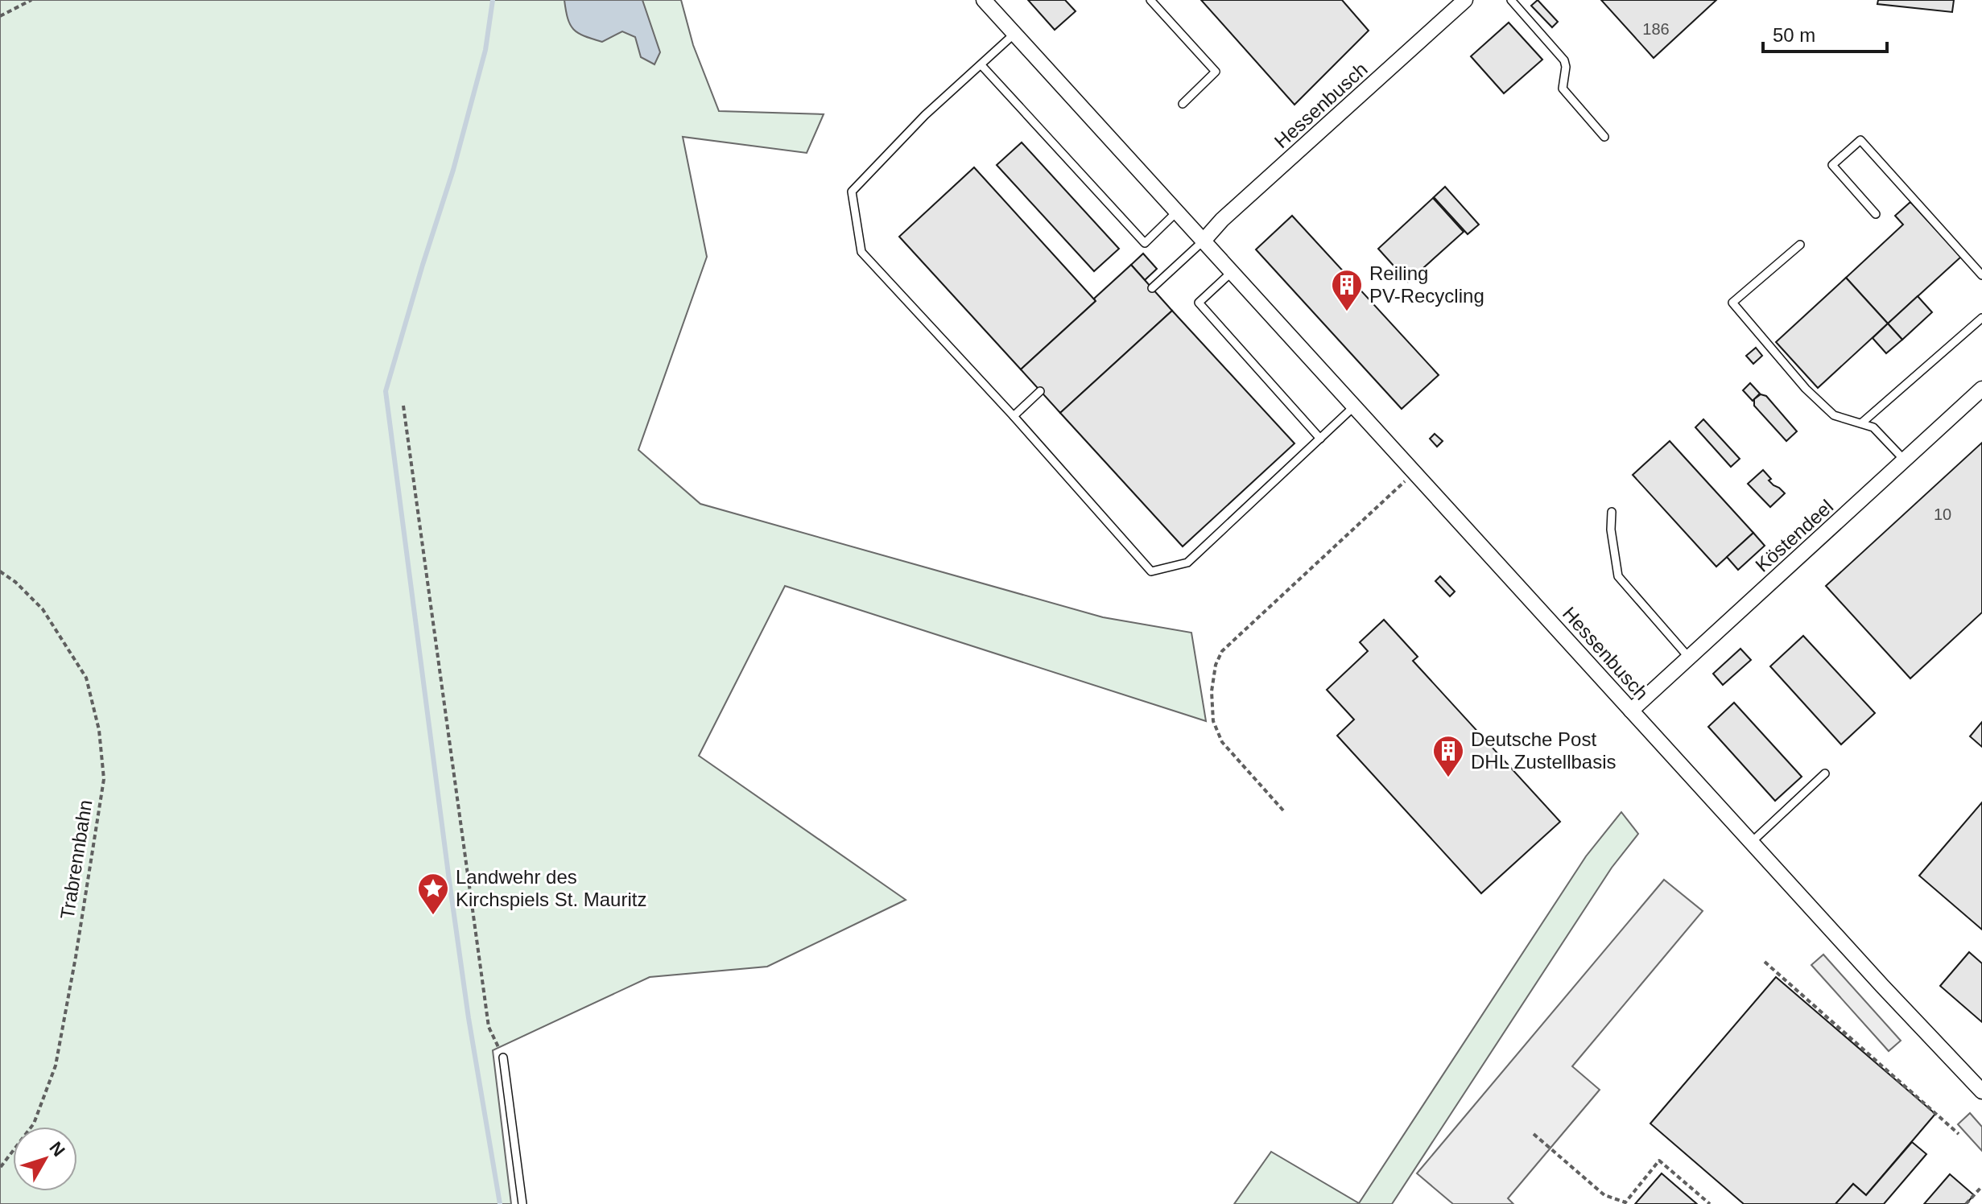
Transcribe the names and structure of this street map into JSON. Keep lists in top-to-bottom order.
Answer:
{
  "streets": {
    "street": ["Hessenbusch", "Köstendeel"],
    "path": ["Trabrennbahn"]
  },
  "crossings": [
    ["Hessenbusch", "Köstendeel"]
  ],
  "places": {
    "building": ["Reiling PV-Recycling", "Deutsche Post DHL Zustellbasis"],
    "place": ["Landwehr des Kirchspiels St. Mauritz"]
  },
  "house_numbers": ["186", "10"],
  "scale_bar": "50 m",
  "north": "top right"
}
